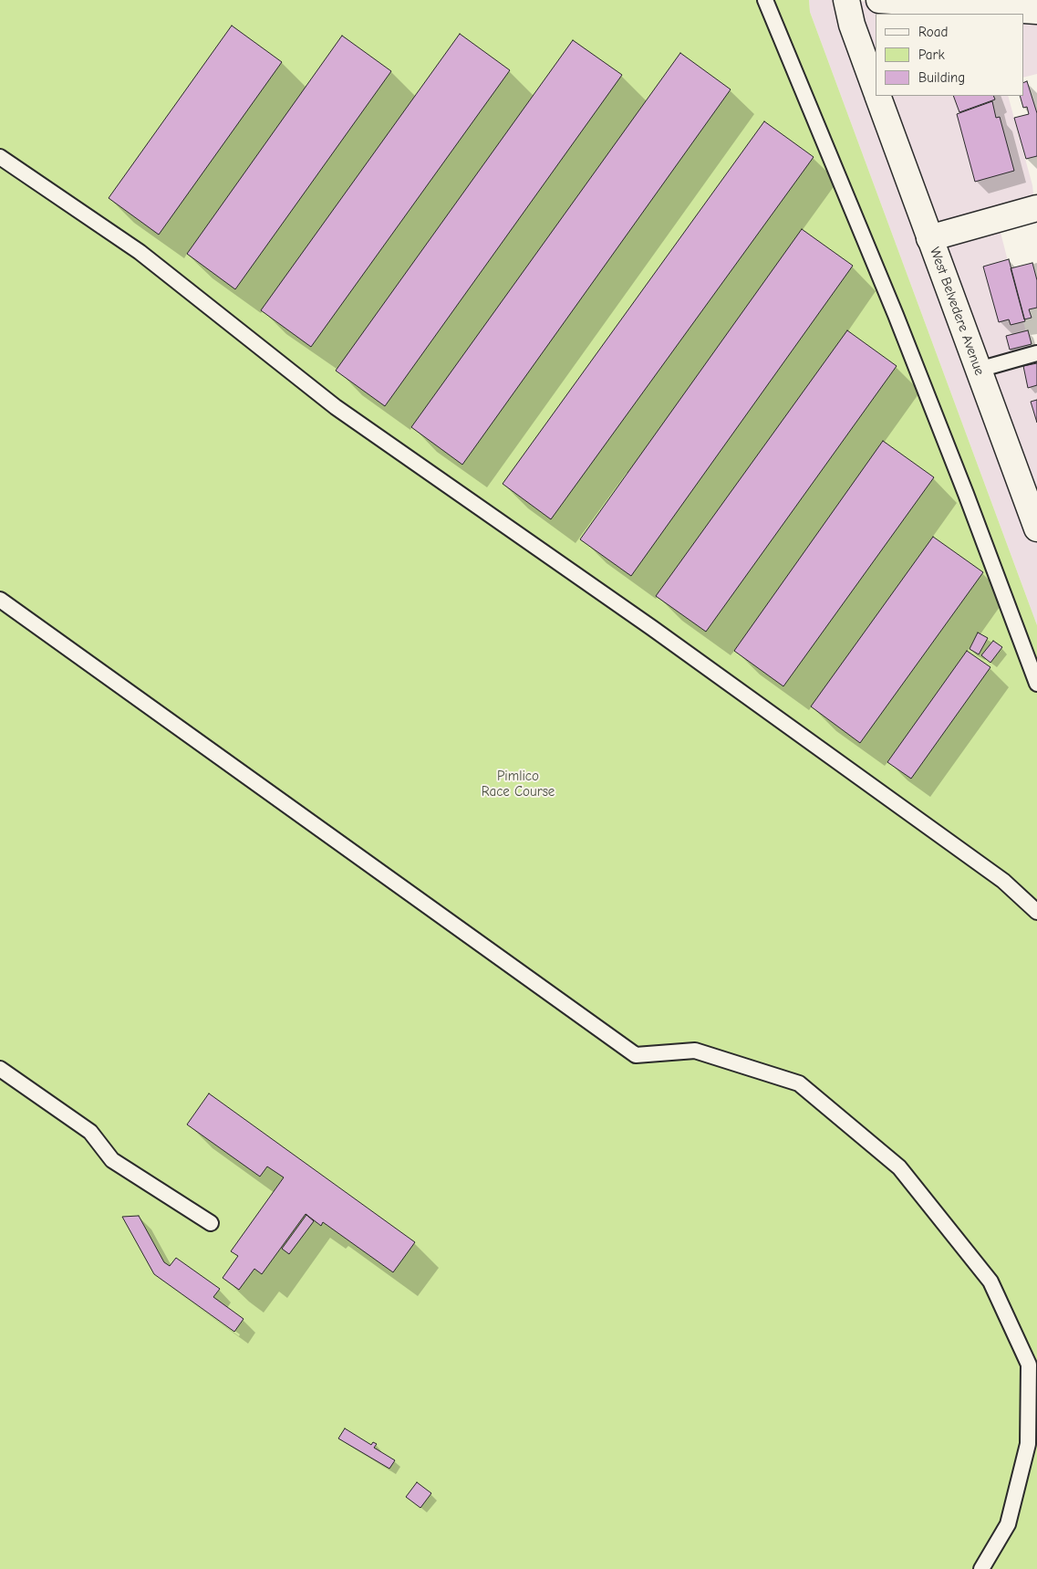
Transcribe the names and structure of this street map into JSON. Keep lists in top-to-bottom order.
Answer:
{
  "streets": {
    "main road": ["West Belvedere Avenue"]
  },
  "parks": ["Pimlico Race Course"],
  "legend": ["Road", "Park", "Building"]
}
